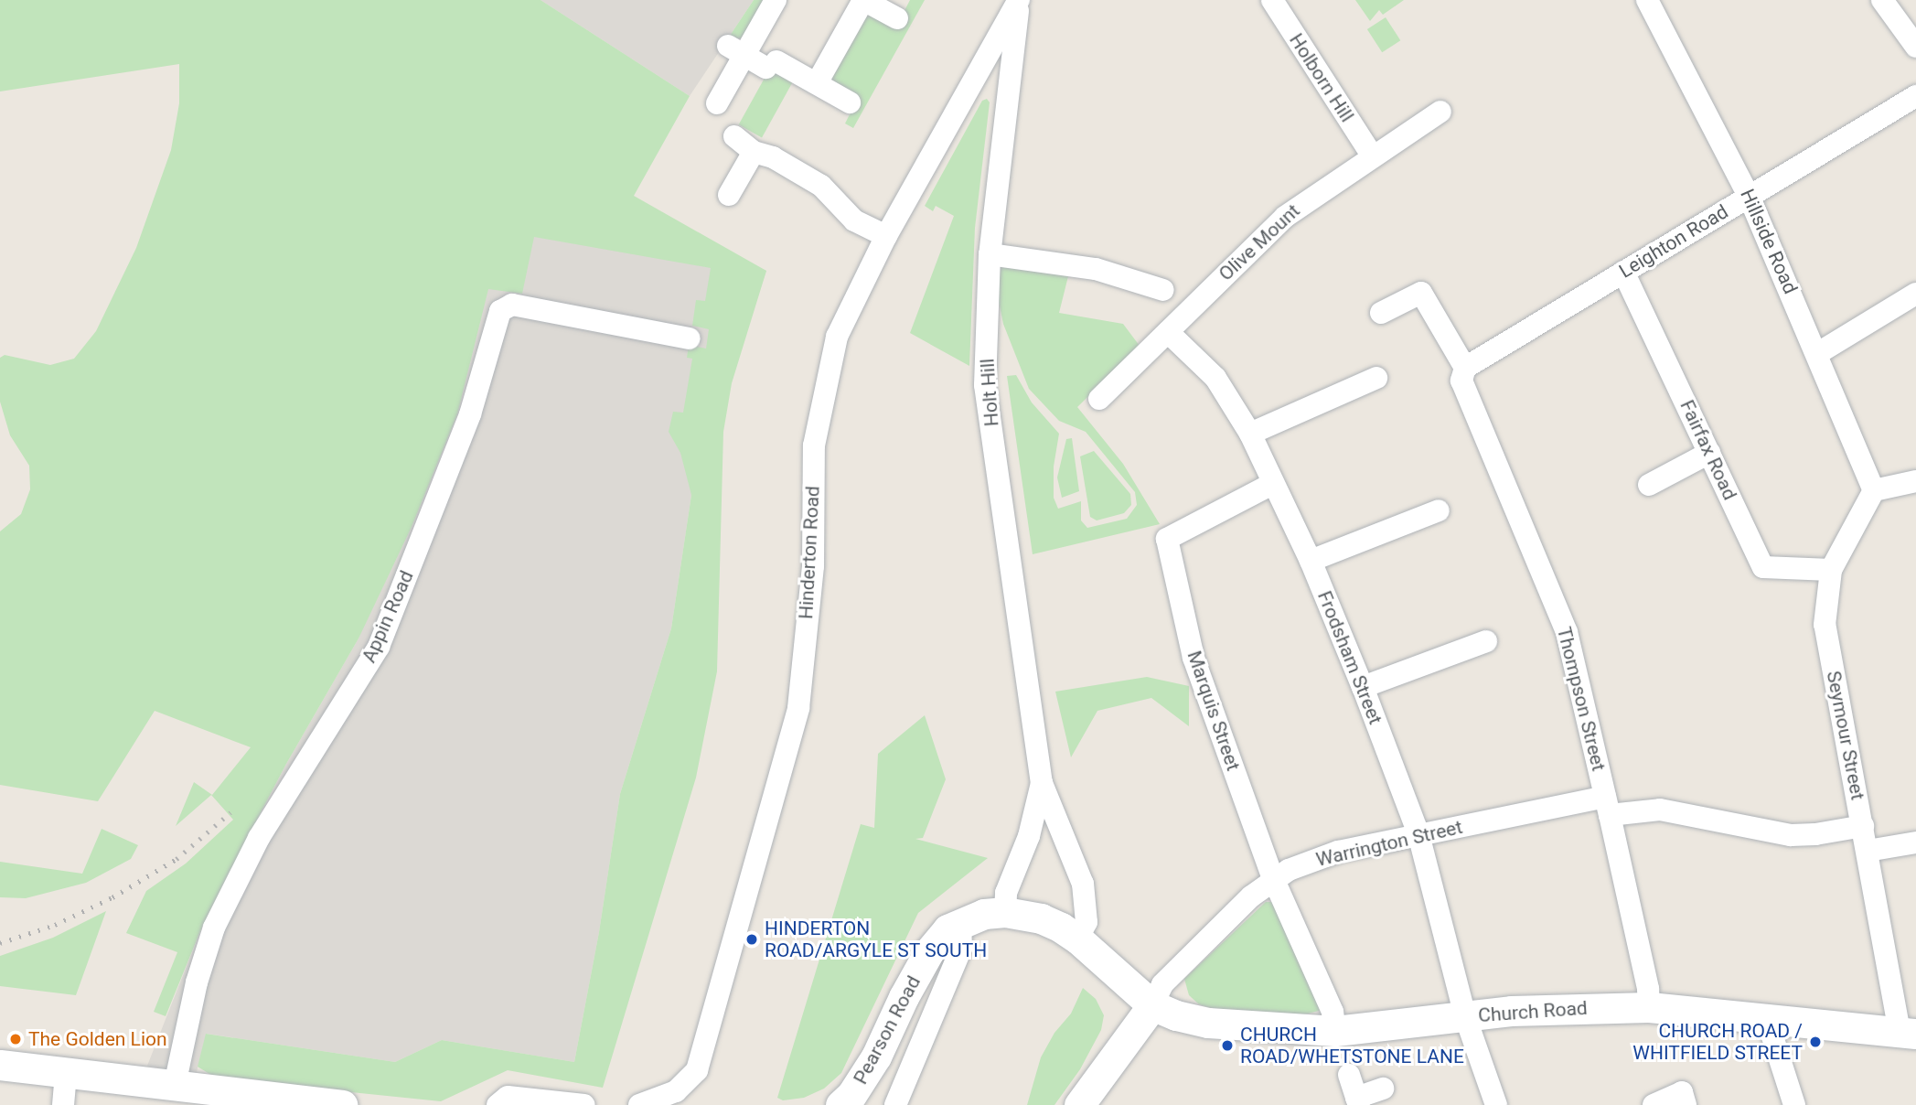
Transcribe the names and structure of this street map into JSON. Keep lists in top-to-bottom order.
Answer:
{
  "streets": {
    "main road": ["Church Road", "Pearson Road"],
    "street": [
      "Holborn Hill",
      "Leighton Road",
      "Hillside Road",
      "Olive Mount",
      "Holt Hill",
      "Fairfax Road",
      "Hinderton Road",
      "Appin Road",
      "Frodsham Street",
      "Thompson Street",
      "Marquis Street",
      "Seymour Street",
      "Warrington Street"
    ]
  },
  "crossings": [
    ["Holborn Hill", "Olive Mount"],
    ["Leighton Road", "Hillside Road"],
    ["Leighton Road", "Fairfax Road"],
    ["Leighton Road", "Thompson Street"],
    ["Hillside Road", "Seymour Street"],
    ["Olive Mount", "Frodsham Street"],
    ["Holt Hill", "Hinderton Road"],
    ["Holt Hill", "Pearson Road"],
    ["Fairfax Road", "Seymour Street"],
    ["Frodsham Street", "Marquis Street"],
    ["Frodsham Street", "Warrington Street"],
    ["Frodsham Street", "Church Road"],
    ["Thompson Street", "Warrington Street"],
    ["Thompson Street", "Church Road"],
    ["Marquis Street", "Warrington Street"],
    ["Marquis Street", "Church Road"],
    ["Seymour Street", "Warrington Street"],
    ["Seymour Street", "Church Road"],
    ["Warrington Street", "Church Road"],
    ["Warrington Street", "Pearson Road"],
    ["Church Road", "Pearson Road"]
  ],
  "places": [
    "HINDERTON ROAD/ARGYLE ST SOUTH",
    "The Golden Lion",
    "CHURCH ROAD / WHITFIELD STREET",
    "CHURCH ROAD/WHETSTONE LANE"
  ]
}
